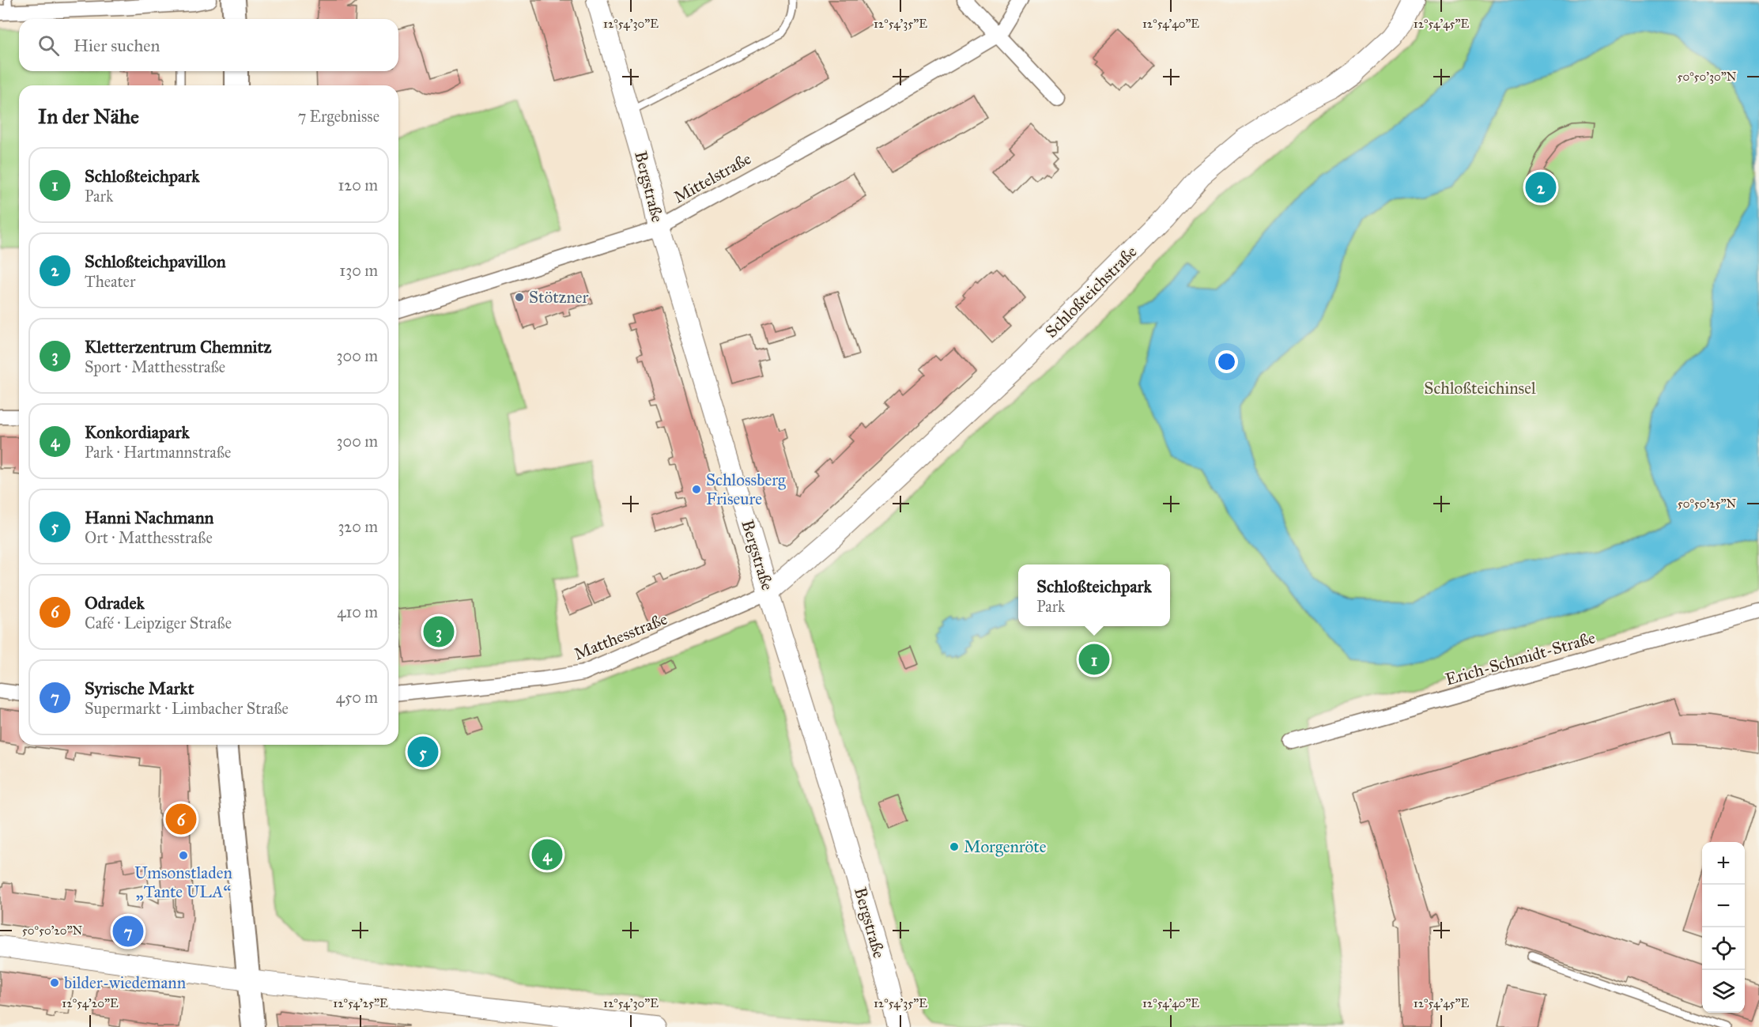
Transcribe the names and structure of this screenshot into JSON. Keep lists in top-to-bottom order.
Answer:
{
  "streets": {
    "main road": ["Bergstraße", "Schloßteichstraße"],
    "street": ["Mittelstraße", "Matthesstraße", "Erich-Schmidt-Straße"]
  },
  "crossings": [
    ["Mittelstraße", "Bergstraße"],
    ["Bergstraße", "Schloßteichstraße"],
    ["Bergstraße", "Matthesstraße"],
    ["Schloßteichstraße", "Matthesstraße"]
  ],
  "parks": ["Schloßteichinsel"],
  "places": [
    "Stötzner",
    "Schlossberg Friseure",
    "Morgenröte",
    "Umsonstladen „Tante ULA“",
    "bilder-wiedemann"
  ],
  "page": {
    "search": "Hier suchen",
    "heading": ["In der Nähe", "7 Ergebnisse"],
    "list": [
      {
        "mark": "1",
        "name": "Schloßteichpark",
        "note": "Park",
        "value": "120 m"
      },
      {
        "mark": "2",
        "name": "Schloßteichpavillon",
        "note": "Theater",
        "value": "130 m"
      },
      {
        "mark": "3",
        "name": "Kletterzentrum Chemnitz",
        "note": "Sport · Matthesstraße",
        "value": "300 m"
      },
      {
        "mark": "4",
        "name": "Konkordiapark",
        "note": "Park · Hartmannstraße",
        "value": "300 m"
      },
      {
        "mark": "5",
        "name": "Hanni Nachmann",
        "note": "Ort · Matthesstraße",
        "value": "320 m"
      },
      {
        "mark": "6",
        "name": "Odradek",
        "note": "Café · Leipziger Straße",
        "value": "410 m"
      },
      {
        "mark": "7",
        "name": "Syrische Markt",
        "note": "Supermarkt · Limbacher Straße",
        "value": "450 m"
      }
    ],
    "pins": [
      "2",
      "3",
      "1",
      "5",
      "6",
      "4",
      "7"
    ],
    "popup": ["Schloßteichpark", "Park"],
    "map_buttons": ["+", "−"]
  },
  "coordinates": [
    "12°54'30\"E",
    "12°54'35\"E",
    "12°54'40\"E",
    "12°54'45\"E",
    "50°50'30\"N",
    "50°50'25\"N",
    "50°50'20\"N",
    "12°54'20\"E",
    "12°54'25\"E"
  ]
}
